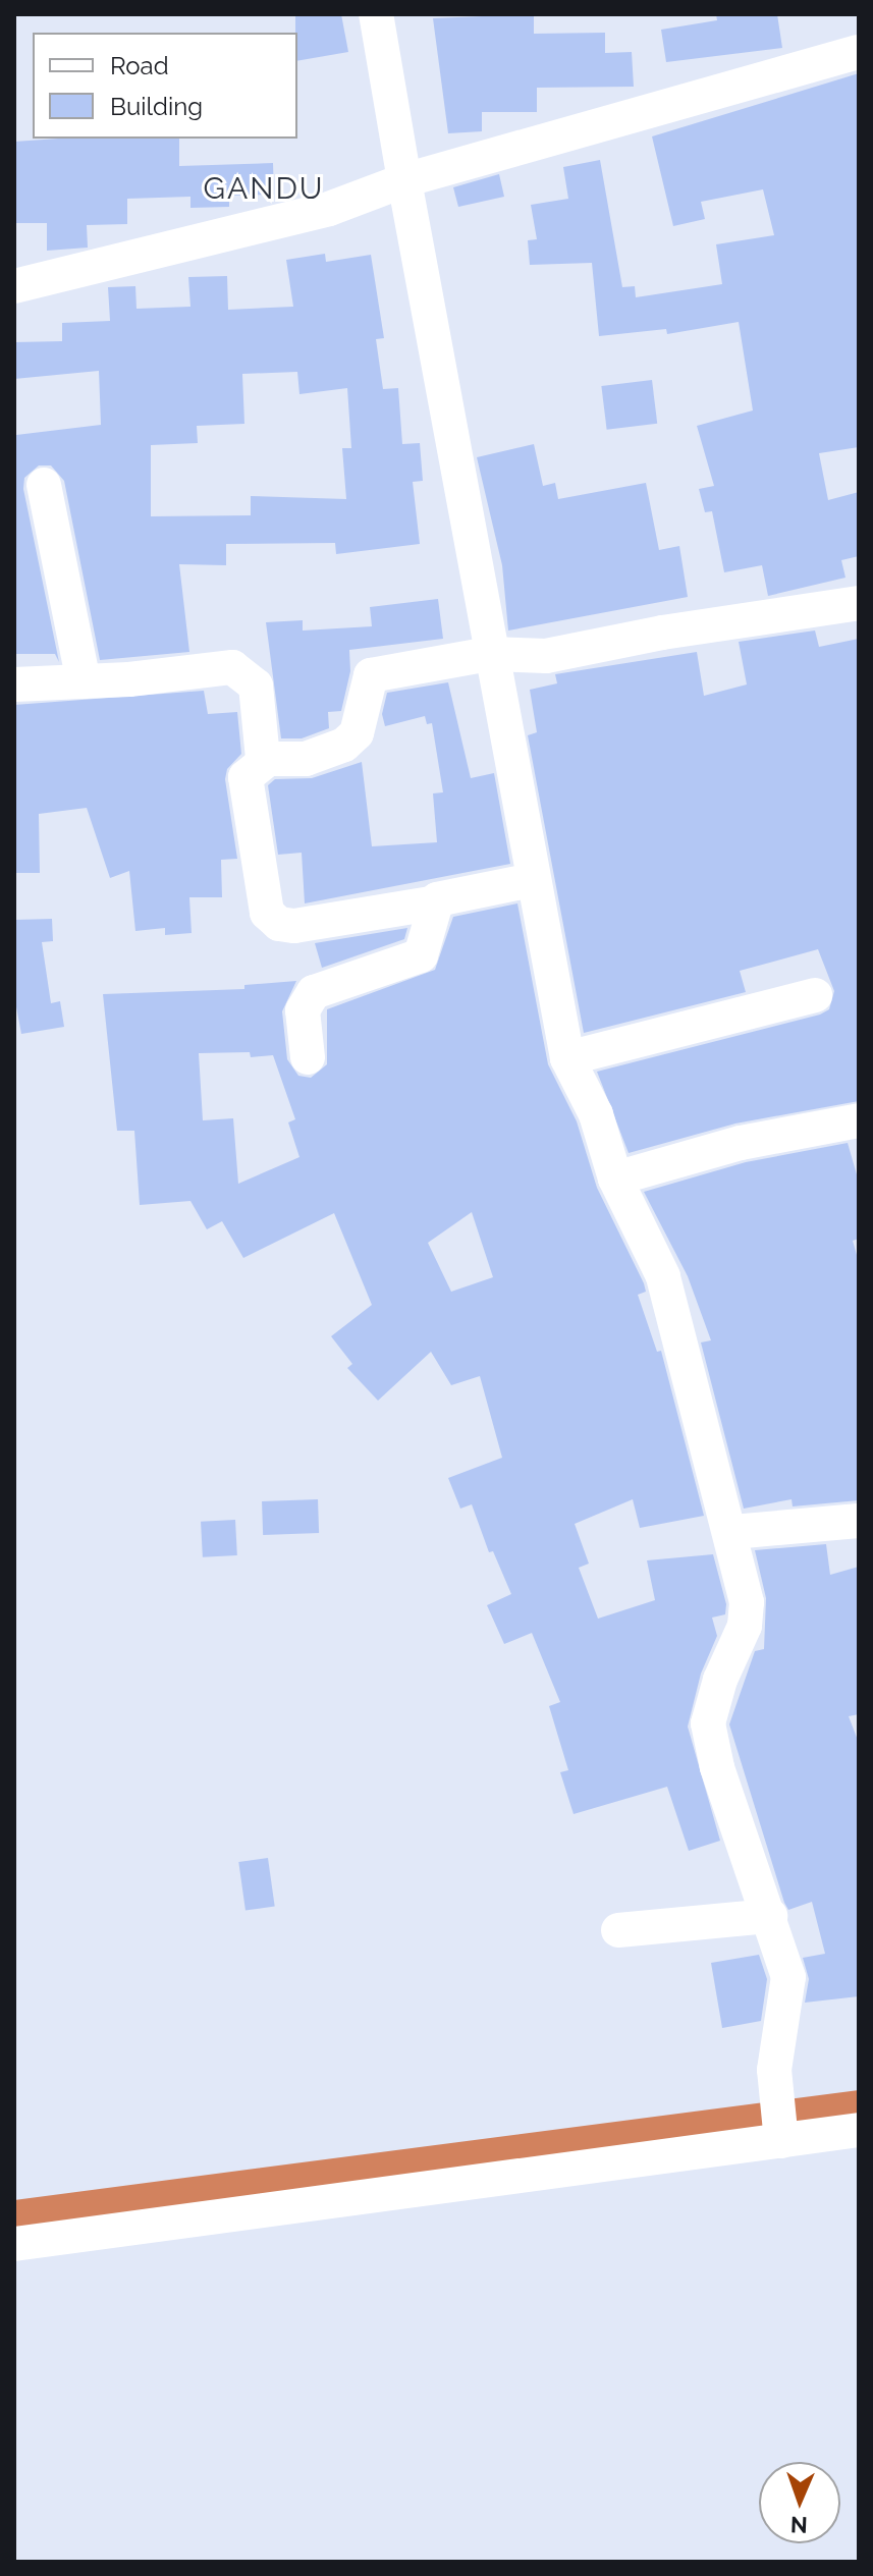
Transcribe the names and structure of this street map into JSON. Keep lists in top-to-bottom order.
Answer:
{
  "districts": ["GANDU"],
  "legend": ["Road", "Building"],
  "north": "bottom"
}
